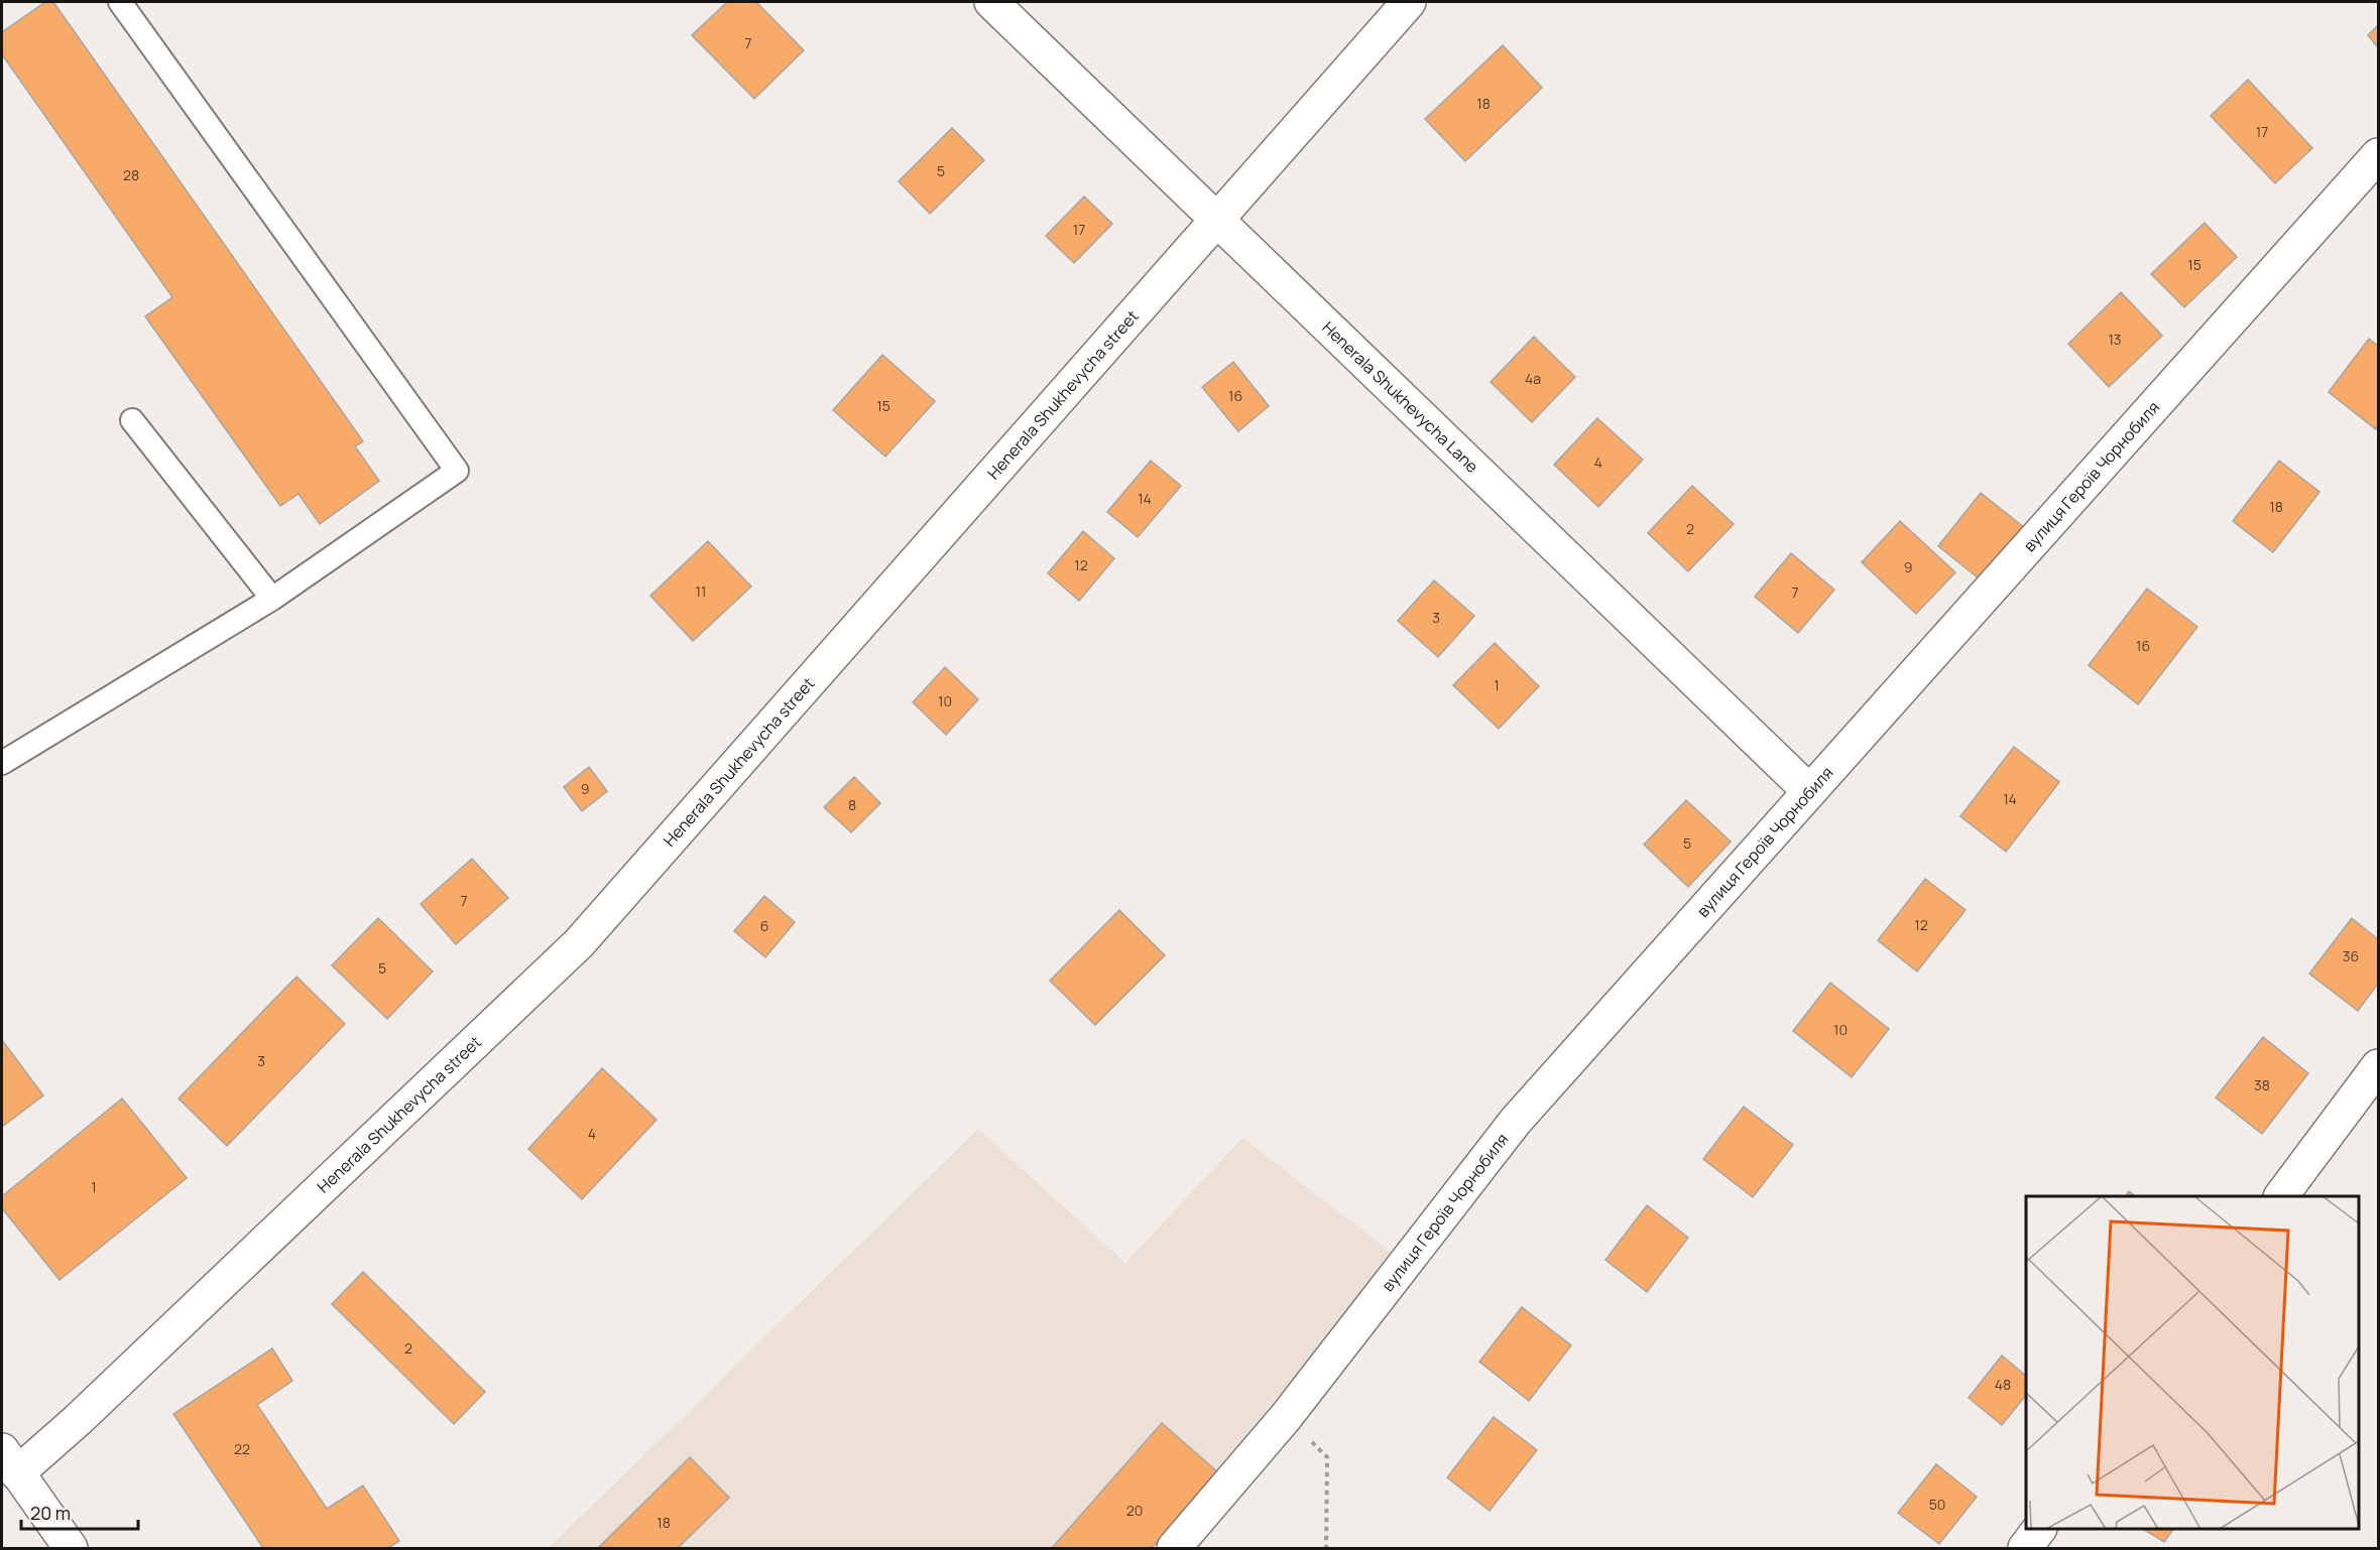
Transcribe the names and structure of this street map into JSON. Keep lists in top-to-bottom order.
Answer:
{
  "streets": {
    "street": ["Henerala Shukhevycha street", "Henerala Shukhevycha Lane", "вулиця Героїв Чорнобиля"]
  },
  "crossings": [
    ["Henerala Shukhevycha street", "Henerala Shukhevycha Lane"],
    ["Henerala Shukhevycha Lane", "вулиця Героїв Чорнобиля"]
  ],
  "house_numbers": [
    "7",
    "18",
    "17",
    "5",
    "28",
    "17",
    "15",
    "13",
    "4а",
    "16",
    "15",
    "4",
    "14",
    "18",
    "2",
    "12",
    "9",
    "11",
    "7",
    "3",
    "16",
    "1",
    "10",
    "9",
    "14",
    "8",
    "5",
    "7",
    "12",
    "6",
    "36",
    "5",
    "10",
    "3",
    "38",
    "4",
    "1",
    "2",
    "48",
    "22",
    "50",
    "20",
    "18"
  ],
  "scale_bar": "20 m"
}
